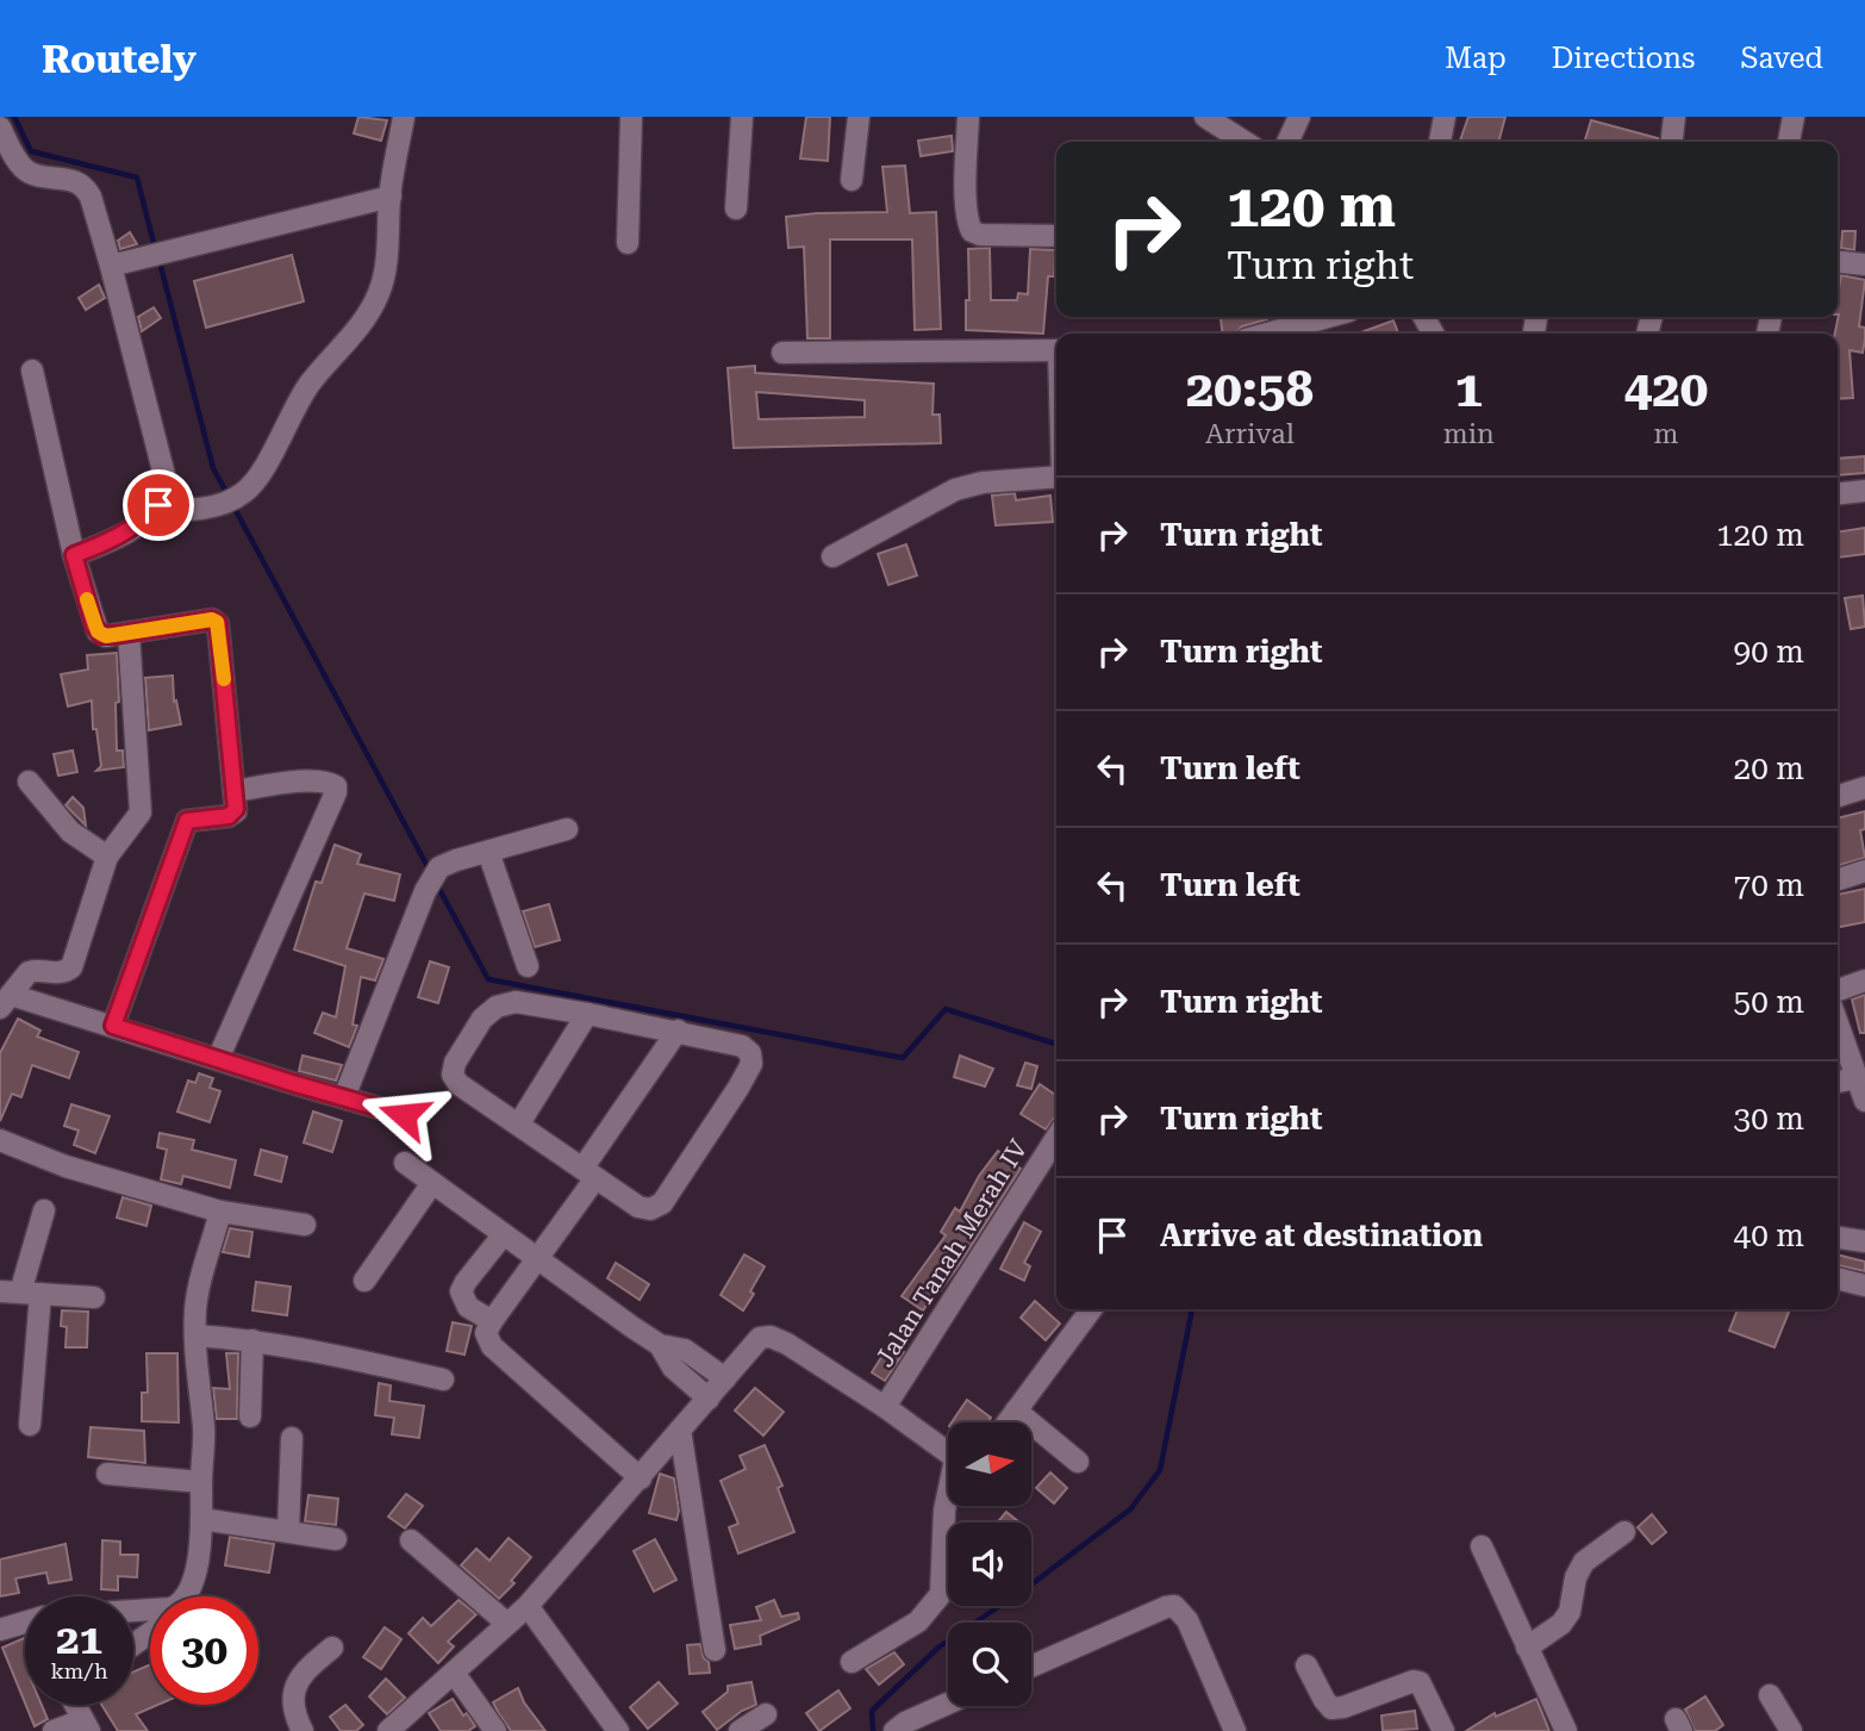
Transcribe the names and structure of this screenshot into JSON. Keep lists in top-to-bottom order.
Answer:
{
  "streets": {
    "street": ["Jalan Tanah Merah IV"]
  },
  "north": "right",
  "page": {
    "header": "Routely",
    "nav": ["Map", "Directions", "Saved"],
    "turn": ["120 m", "Turn right"],
    "eta": [
      "20:58",
      "Arrival",
      "1",
      "min",
      "420",
      "m"
    ],
    "list": [
      {
        "name": "Turn right",
        "value": "120 m"
      },
      {
        "name": "Turn right",
        "value": "90 m"
      },
      {
        "name": "Turn left",
        "value": "20 m"
      },
      {
        "name": "Turn left",
        "value": "70 m"
      },
      {
        "name": "Turn right",
        "value": "50 m"
      },
      {
        "name": "Turn right",
        "value": "30 m"
      },
      {
        "name": "Arrive at destination",
        "value": "40 m"
      }
    ],
    "speed": "21 km/h",
    "limit": "30"
  }
}
